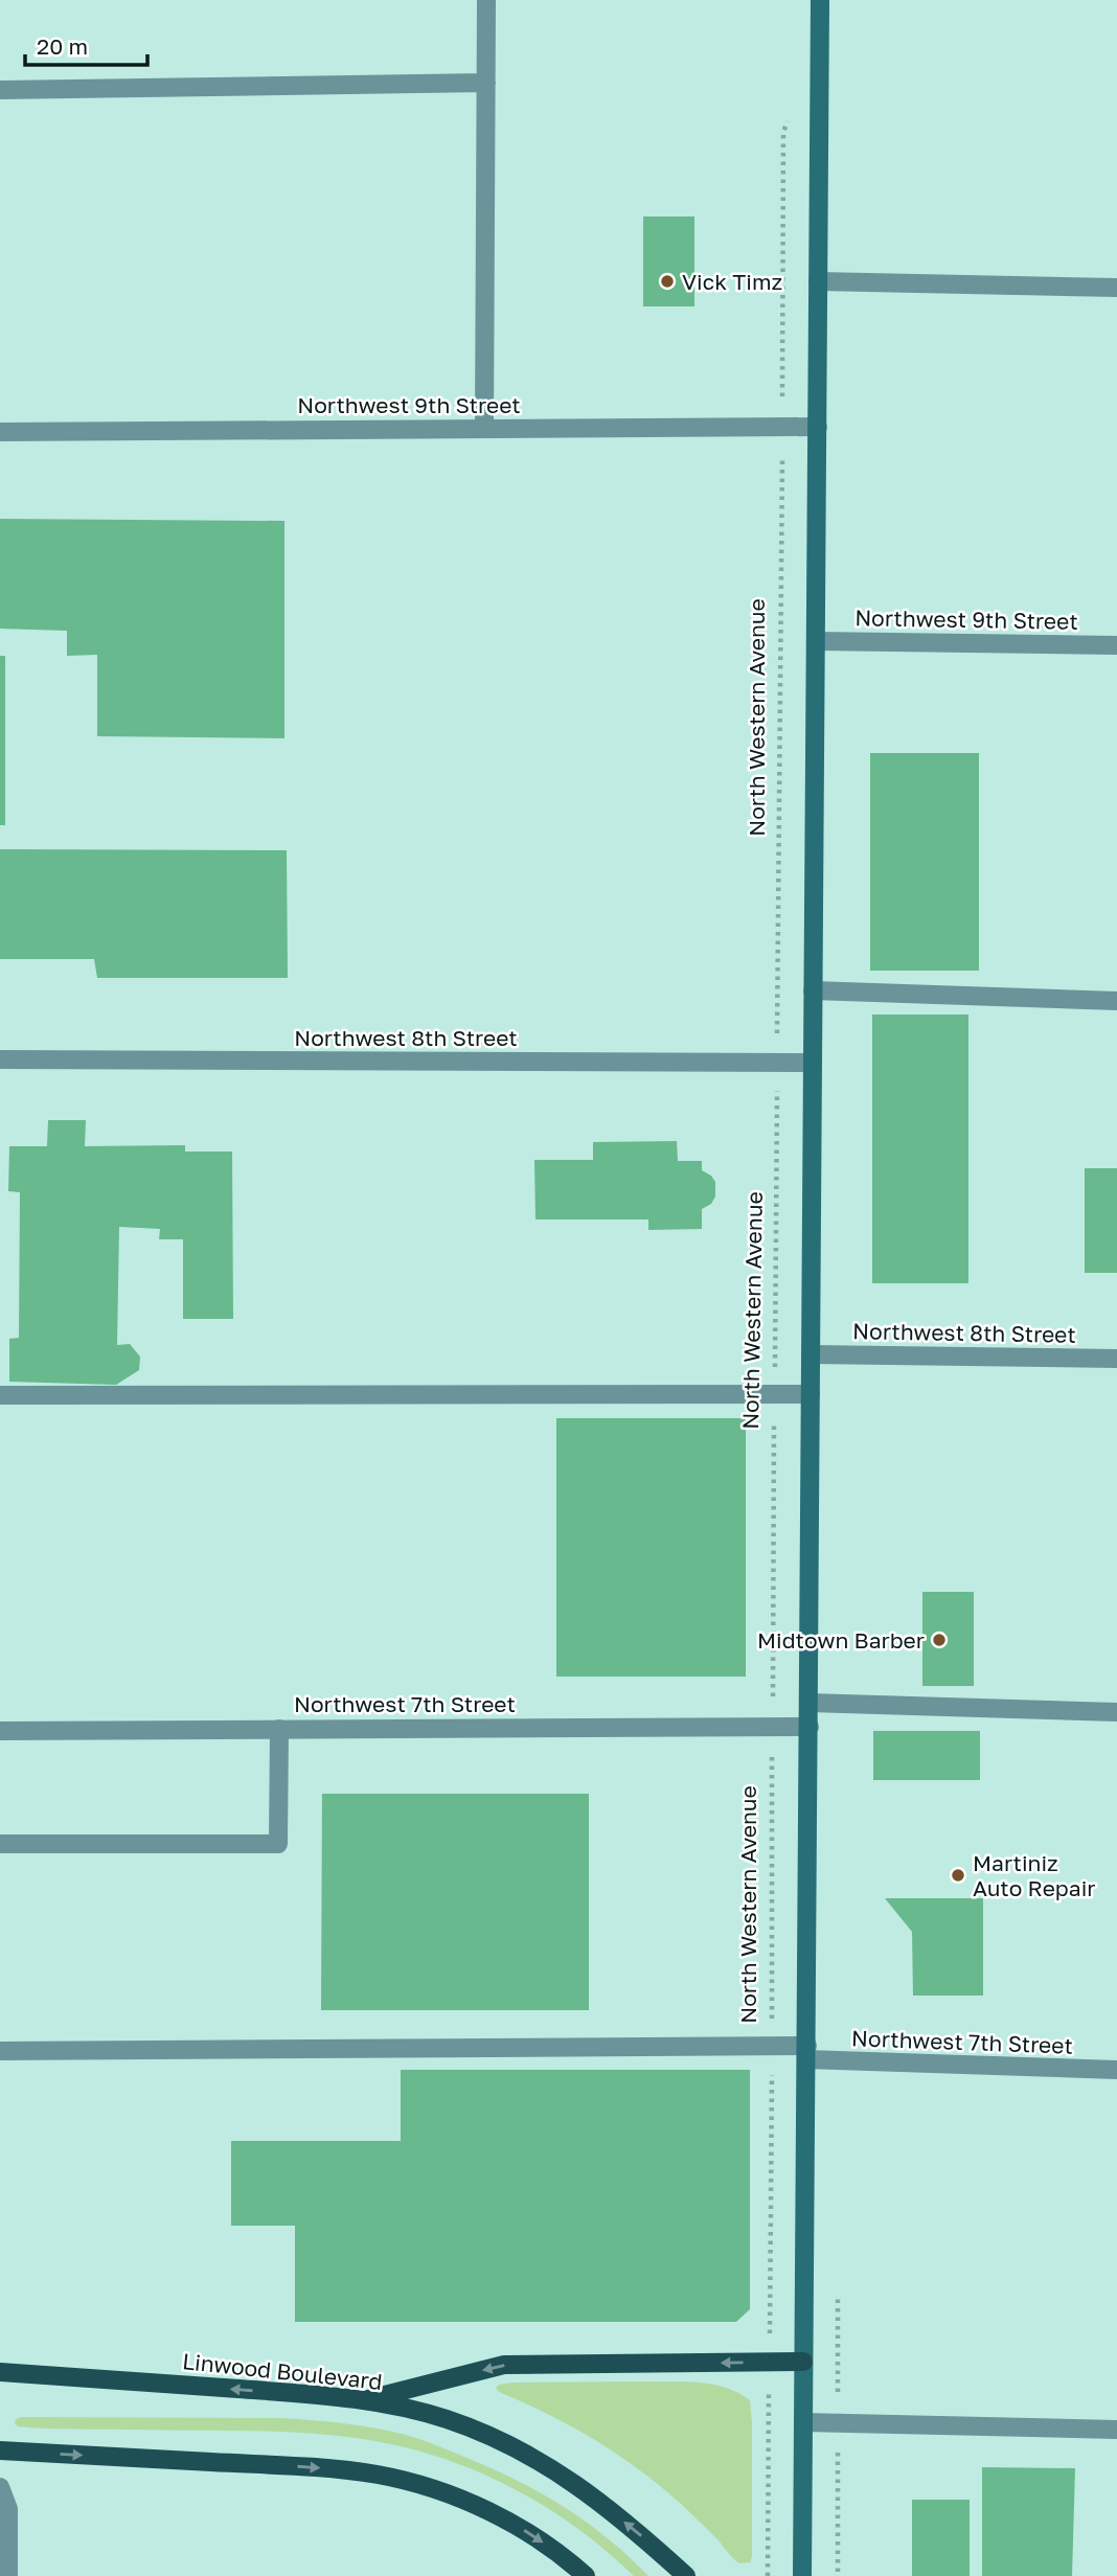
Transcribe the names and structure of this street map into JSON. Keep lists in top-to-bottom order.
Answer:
{
  "streets": {
    "main road": ["Linwood Boulevard"],
    "street": ["Northwest 9th Street", "Northwest 8th Street", "Northwest 7th Street"],
    "path": ["North Western Avenue"]
  },
  "crossings": [
    ["Northwest 9th Street", "North Western Avenue"],
    ["North Western Avenue", "Northwest 8th Street"],
    ["North Western Avenue", "Northwest 7th Street"]
  ],
  "places": ["Vick Timz", "Midtown Barber", "Martiniz Auto Repair"],
  "scale_bar": "20 m"
}
